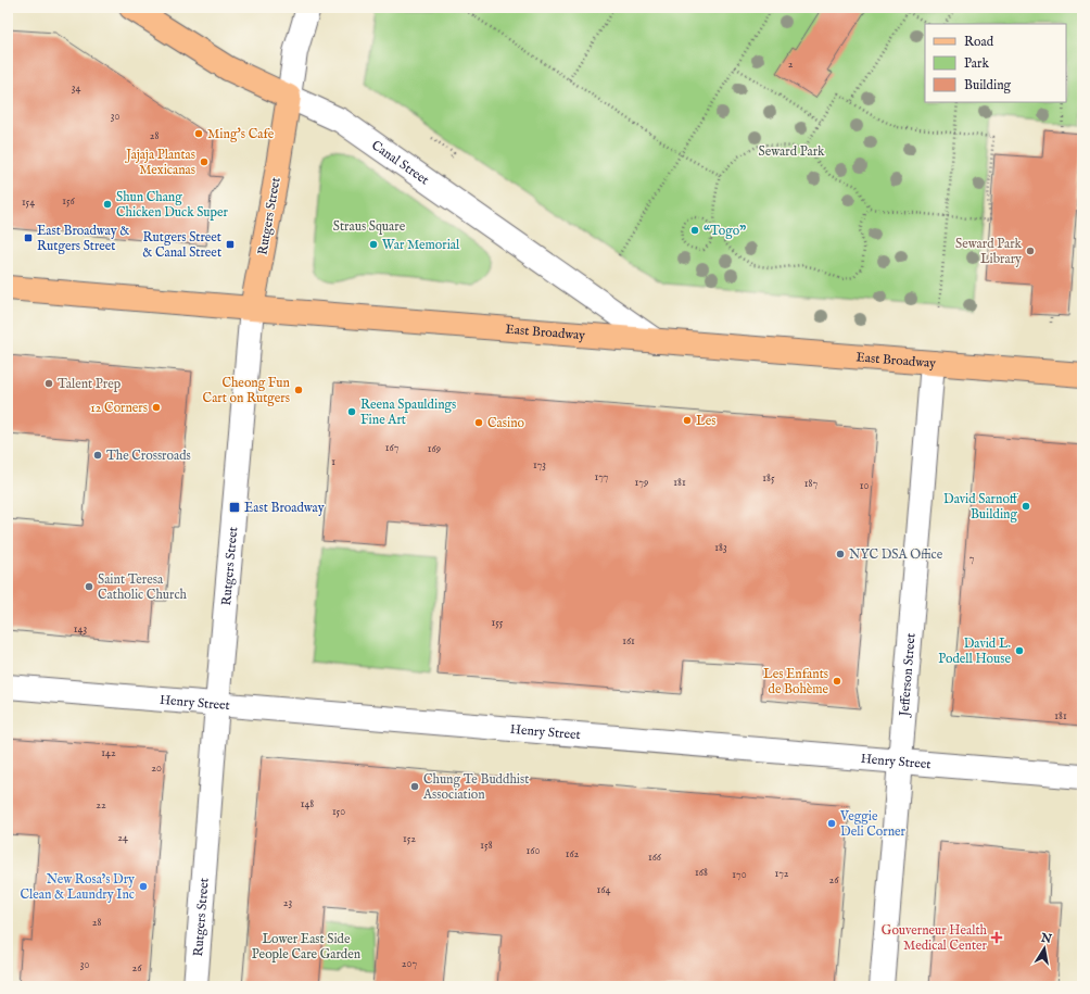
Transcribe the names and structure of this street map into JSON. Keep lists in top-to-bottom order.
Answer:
{
  "streets": {
    "main road": ["Canal Street", "Rutgers Street", "East Broadway"],
    "street": ["Jefferson Street", "Henry Street"]
  },
  "crossings": [
    ["Canal Street", "Rutgers Street"],
    ["Canal Street", "East Broadway"],
    ["Rutgers Street", "East Broadway"],
    ["Rutgers Street", "Henry Street"],
    ["East Broadway", "Jefferson Street"],
    ["Jefferson Street", "Henry Street"]
  ],
  "parks": ["Seward Park", "Straus Square", "Lower East Side People Care Garden"],
  "places": {
    "other": [
      "Ming's Cafe",
      "Jajaja Plantas Mexicanas",
      "Shun Chang Chicken Duck Super",
      "“Togo”",
      "War Memorial",
      "Seward Park Library",
      "Talent Prep",
      "Cheong Fun Cart on Rutgers",
      "12 Corners",
      "Reena Spauldings Fine Art",
      "Les",
      "Casino",
      "The Crossroads",
      "David Sarnoff Building",
      "NYC DSA Office",
      "Saint Teresa Catholic Church",
      "David L. Podell House",
      "Les Enfants de Bohème",
      "Chung Te Buddhist Association",
      "Veggie Deli Corner",
      "New Rosa’s Dry Clean & Laundry Inc"
    ],
    "transit": ["East Broadway & Rutgers Street", "Rutgers Street & Canal Street", "East Broadway"],
    "health": ["Gouverneur Health Medical Center"]
  },
  "house_numbers": [
    "2",
    "34",
    "30",
    "28",
    "156",
    "154",
    "167",
    "169",
    "1",
    "173",
    "177",
    "185",
    "179",
    "181",
    "187",
    "10",
    "183",
    "7",
    "155",
    "143",
    "161",
    "181",
    "142",
    "20",
    "148",
    "22",
    "150",
    "24",
    "152",
    "158",
    "160",
    "162",
    "166",
    "168",
    "172",
    "170",
    "26",
    "164",
    "23",
    "28",
    "207",
    "30",
    "26"
  ],
  "legend": ["Road", "Park", "Building"],
  "north": "top"
}
